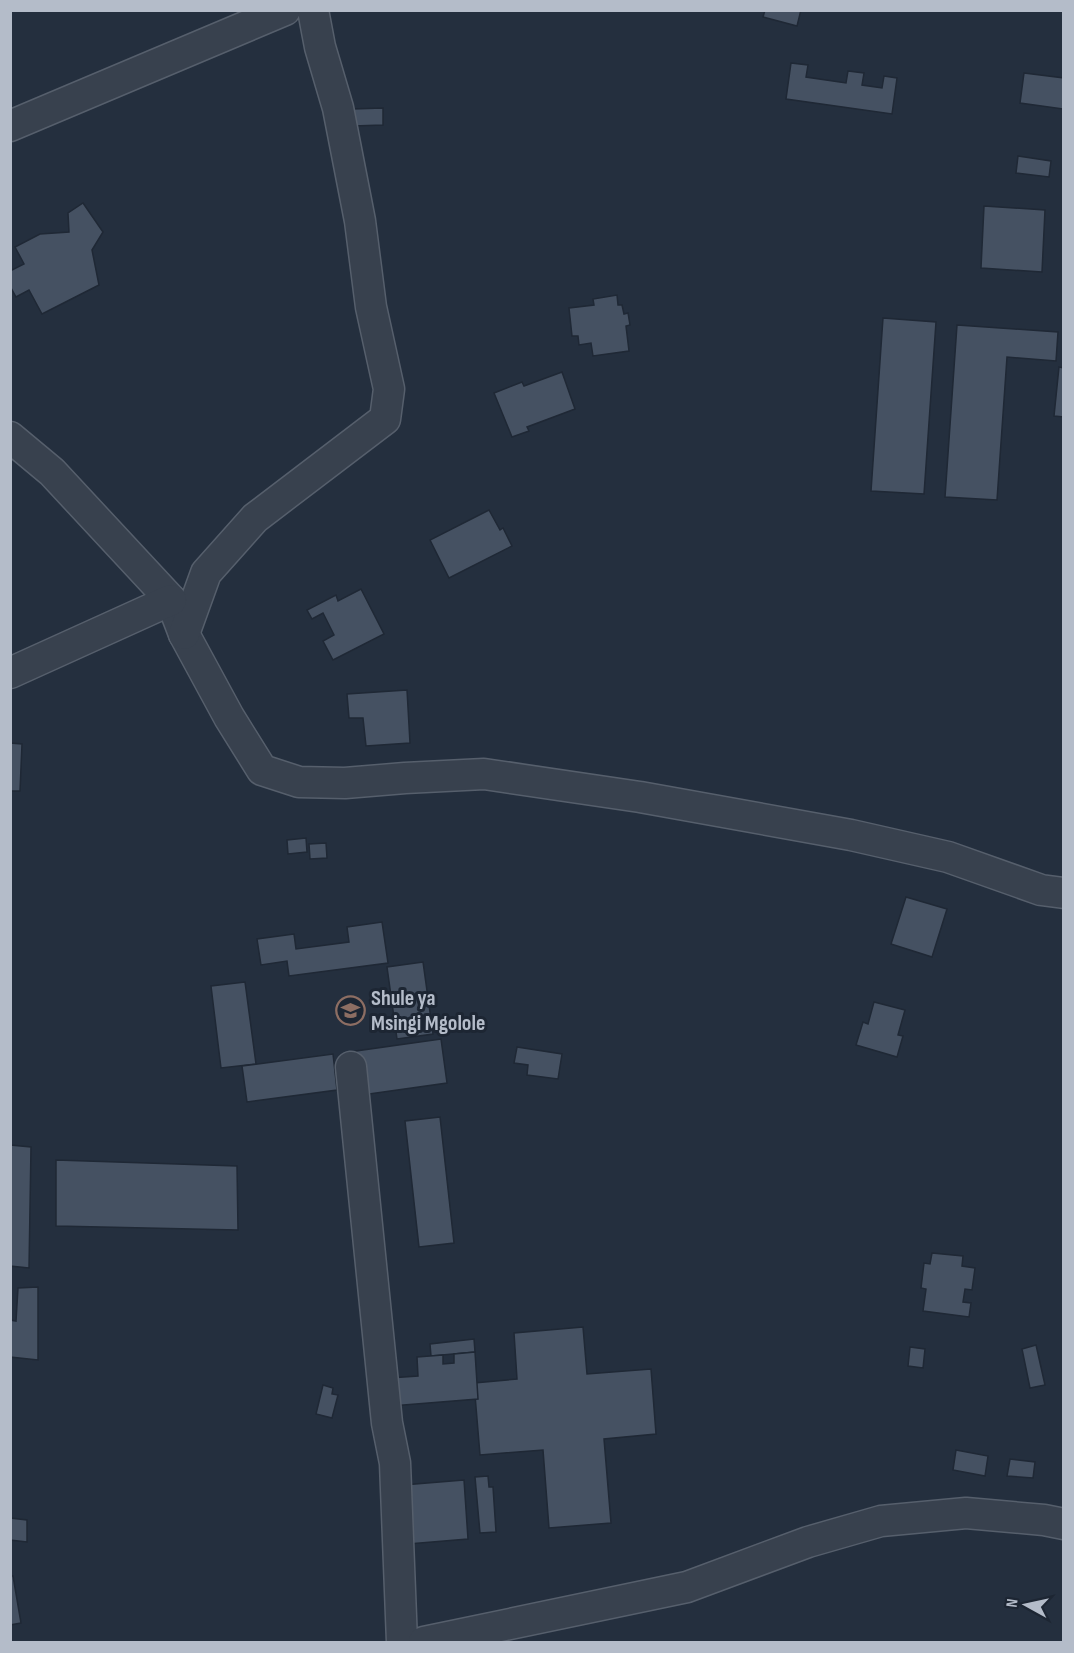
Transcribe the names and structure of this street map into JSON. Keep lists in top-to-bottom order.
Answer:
{
  "places": {
    "school or university": ["Shule ya Msingi Mgolole"]
  },
  "north": "left"
}
